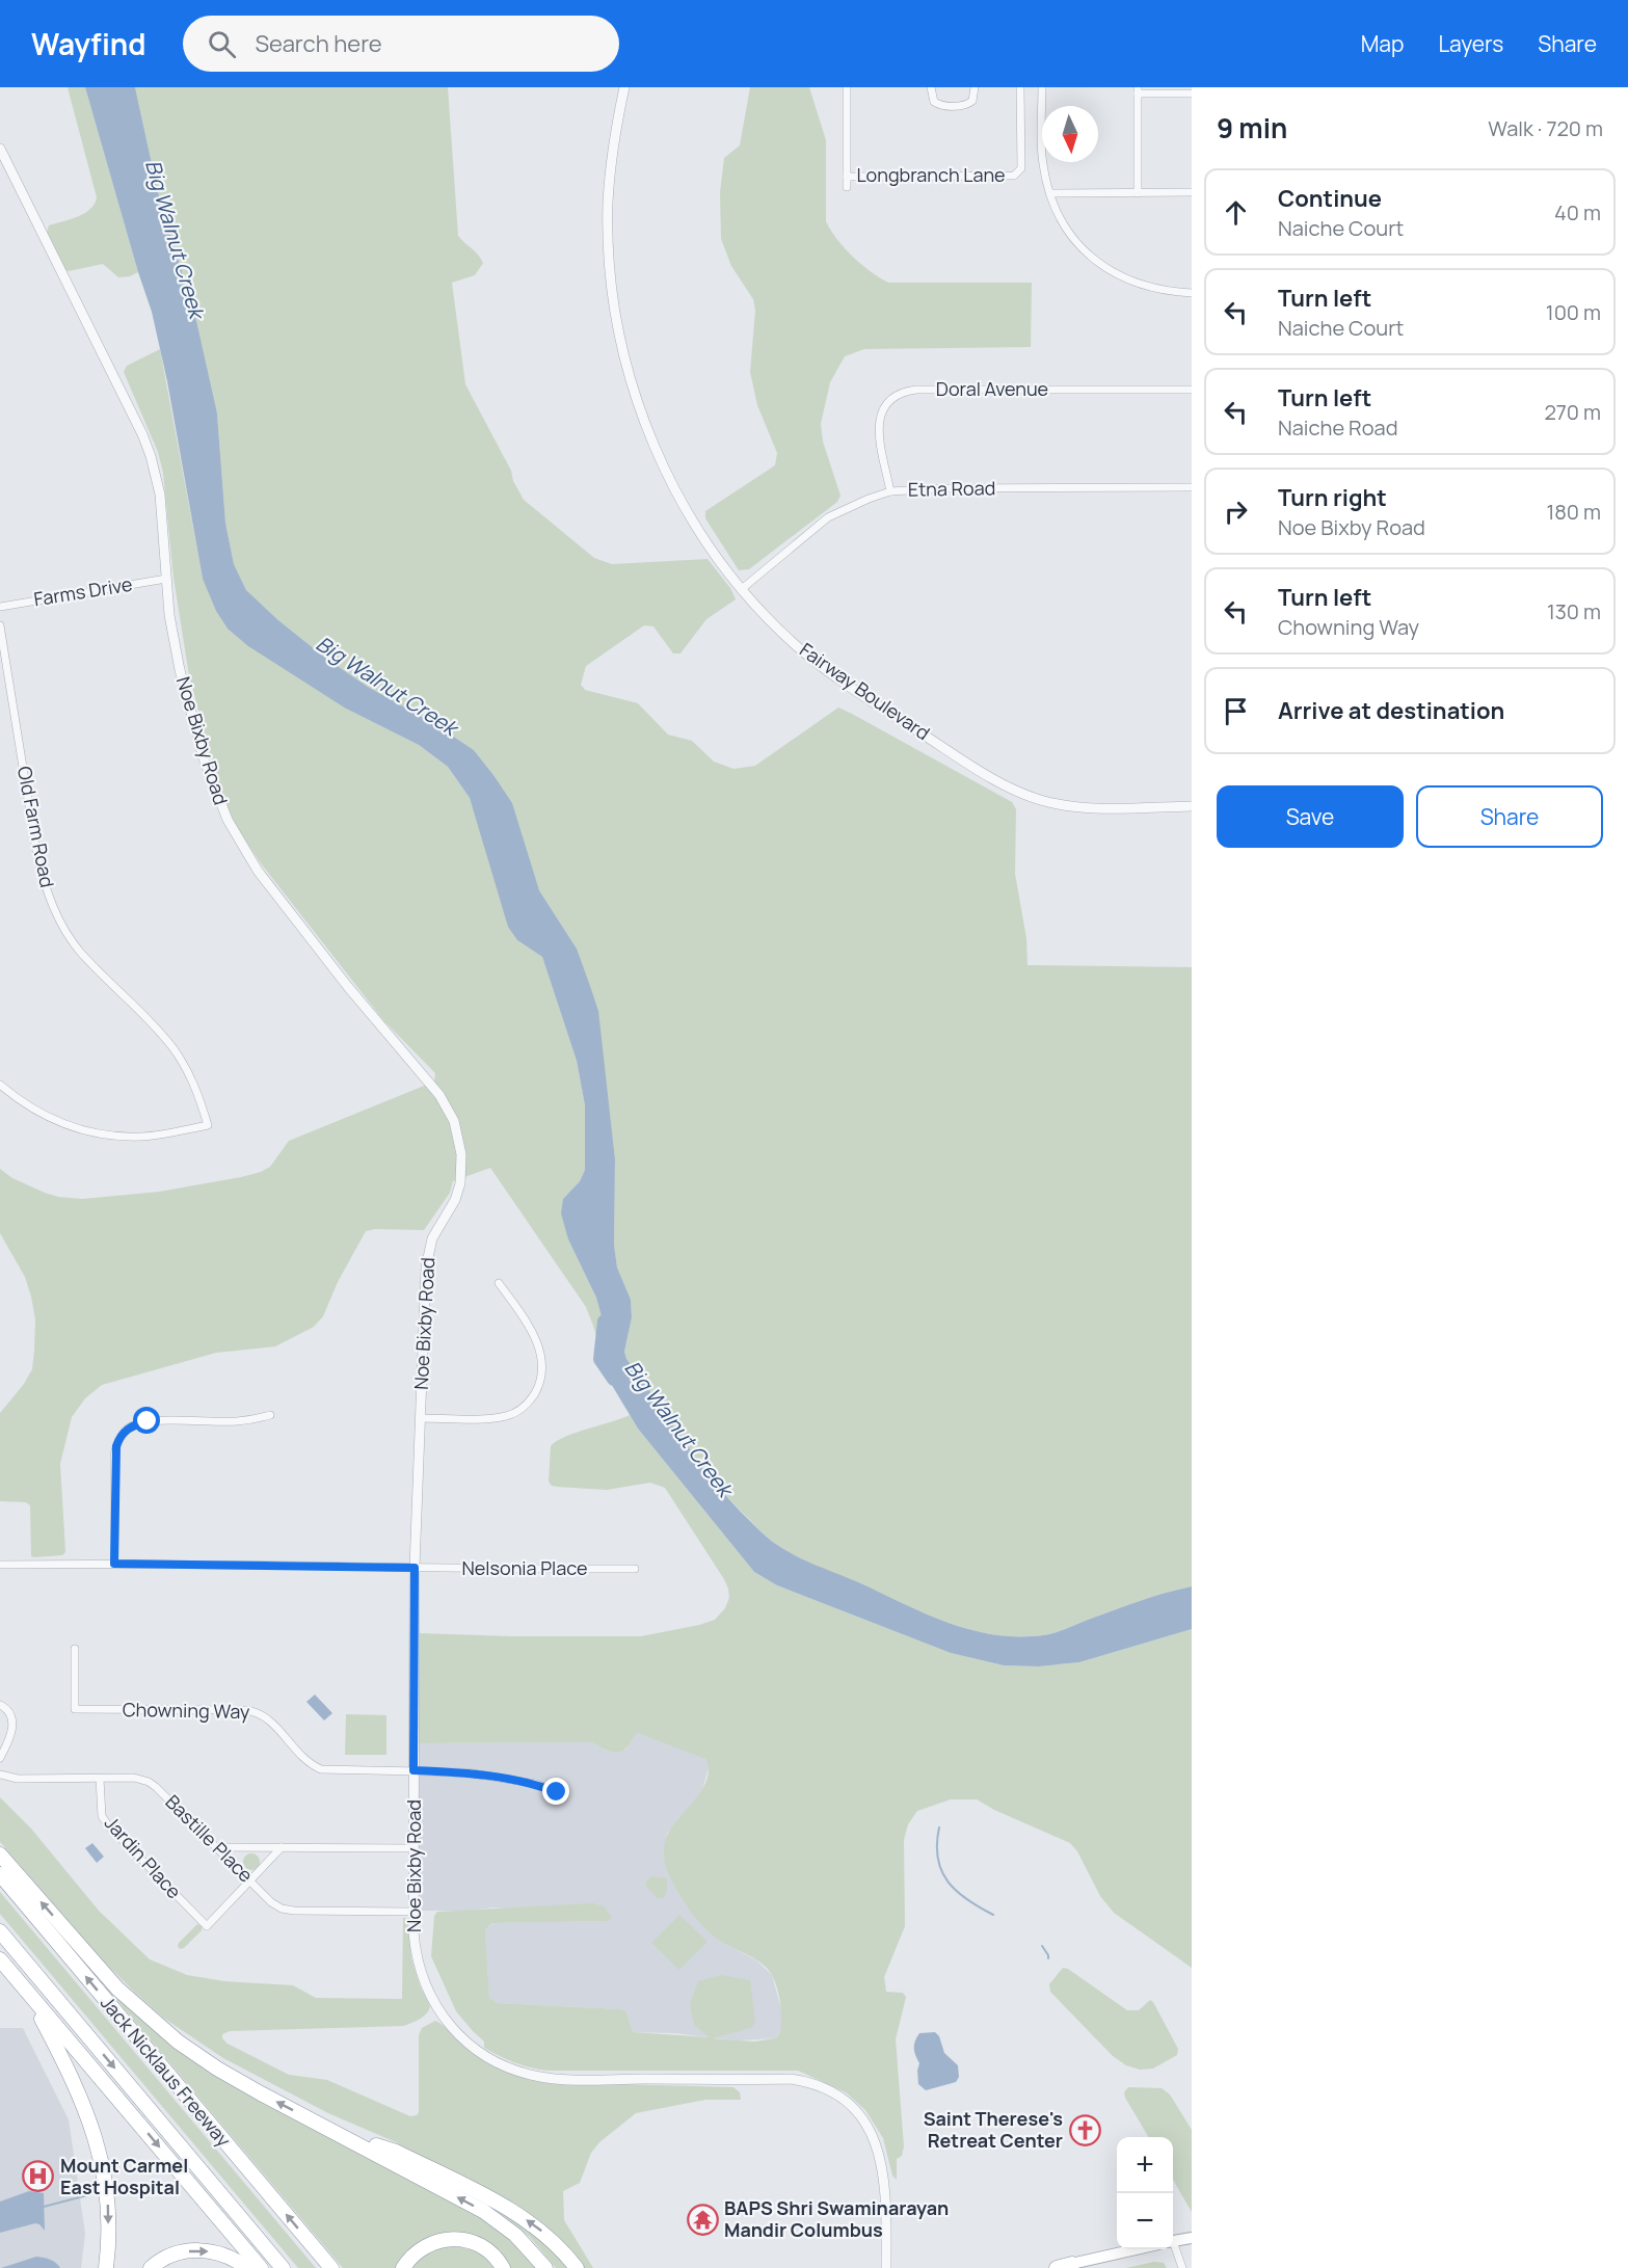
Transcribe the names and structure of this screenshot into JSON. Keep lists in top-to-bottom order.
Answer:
{
  "streets": {
    "highway": ["Jack Nicklaus Freeway"],
    "street": [
      "Longbranch Lane",
      "Doral Avenue",
      "Etna Road",
      "Farms Drive",
      "Fairway Boulevard",
      "Noe Bixby Road",
      "Old Farm Road",
      "Nelsonia Place",
      "Chowning Way",
      "Bastille Place",
      "Jardin Place"
    ]
  },
  "crossings": [
    ["Doral Avenue", "Etna Road"],
    ["Etna Road", "Fairway Boulevard"],
    ["Farms Drive", "Noe Bixby Road"],
    ["Noe Bixby Road", "Nelsonia Place"],
    ["Noe Bixby Road", "Chowning Way"],
    ["Noe Bixby Road", "Bastille Place"],
    ["Bastille Place", "Jardin Place"]
  ],
  "water": ["Big Walnut Creek"],
  "places": {
    "church": ["Saint Therese's Retreat Center"],
    "hospital": ["Mount Carmel East Hospital"],
    "temple": ["BAPS Shri Swaminarayan Mandir Columbus"]
  },
  "north": "bottom",
  "page": {
    "header": "Wayfind",
    "search": "Search here",
    "nav": ["Map", "Layers", "Share"],
    "heading": ["9 min", "Walk · 720 m"],
    "list": [
      ["Continue", "Naiche Court", "40 m"],
      ["Turn left", "Naiche Court", "100 m"],
      ["Turn left", "Naiche Road", "270 m"],
      ["Turn right", "Noe Bixby Road", "180 m"],
      ["Turn left", "Chowning Way", "130 m"],
      "Arrive at destination"
    ],
    "buttons": ["Save", "Share"],
    "map_buttons": ["+", "−"]
  }
}
